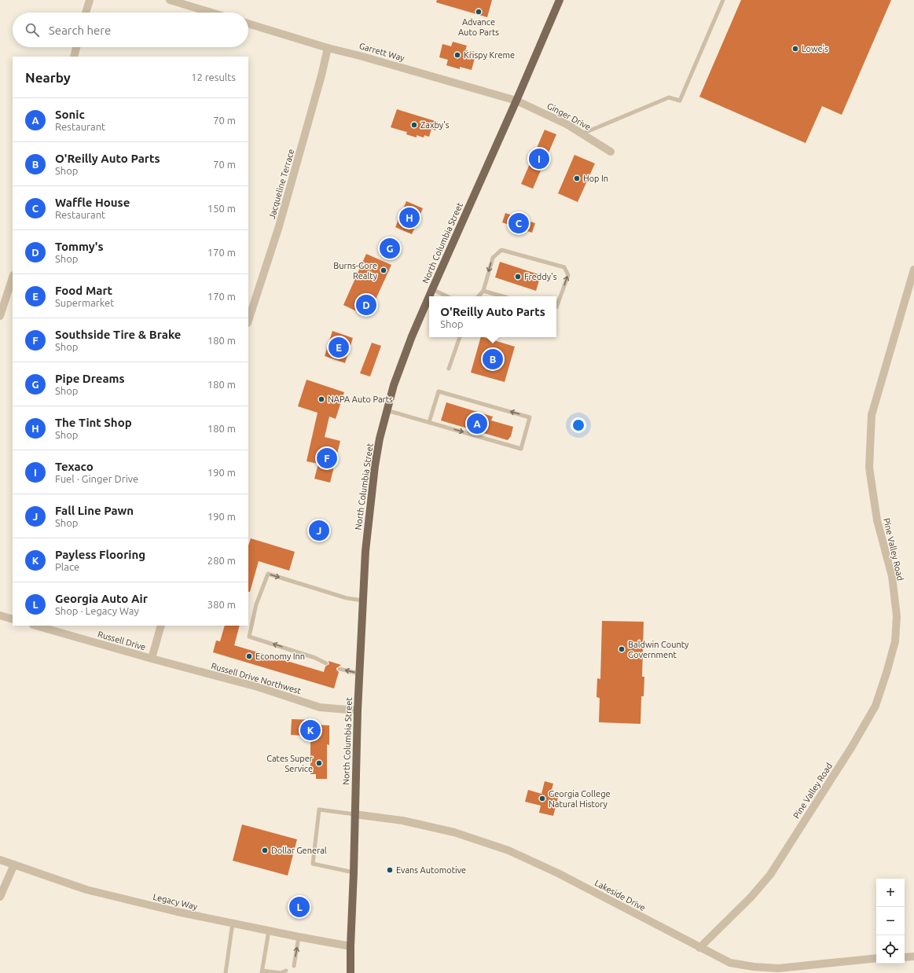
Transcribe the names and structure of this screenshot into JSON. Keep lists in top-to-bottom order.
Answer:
{
  "streets": {
    "main road": ["North Columbia Street"],
    "street": [
      "Garrett Way",
      "Ginger Drive",
      "Jacqueline Terrace",
      "Pine Valley Road",
      "Russell Drive",
      "Russell Drive Northwest",
      "Lakeside Drive",
      "Legacy Way"
    ]
  },
  "crossings": [
    ["Garrett Way", "Ginger Drive"],
    ["Garrett Way", "Jacqueline Terrace"],
    ["Garrett Way", "North Columbia Street"],
    ["Ginger Drive", "North Columbia Street"],
    ["North Columbia Street", "Russell Drive Northwest"],
    ["North Columbia Street", "Lakeside Drive"],
    ["North Columbia Street", "Legacy Way"],
    ["Pine Valley Road", "Lakeside Drive"],
    ["Russell Drive", "Russell Drive Northwest"]
  ],
  "places": [
    "Advance Auto Parts",
    "Lowe's",
    "Krispy Kreme",
    "Zaxby's",
    "Hop In",
    "Burns-Gore Realty",
    "Freddy's",
    "NAPA Auto Parts",
    "Baldwin County Government",
    "Economy Inn",
    "Cates Super Service",
    "Georgia College Natural History",
    "Dollar General",
    "Evans Automotive"
  ],
  "page": {
    "search": "Search here",
    "heading": ["Nearby", "12 results"],
    "list": [
      {
        "mark": "A",
        "name": "Sonic",
        "note": "Restaurant",
        "value": "70 m"
      },
      {
        "mark": "B",
        "name": "O'Reilly Auto Parts",
        "note": "Shop",
        "value": "70 m"
      },
      {
        "mark": "C",
        "name": "Waffle House",
        "note": "Restaurant",
        "value": "150 m"
      },
      {
        "mark": "D",
        "name": "Tommy's",
        "note": "Shop",
        "value": "170 m"
      },
      {
        "mark": "E",
        "name": "Food Mart",
        "note": "Supermarket",
        "value": "170 m"
      },
      {
        "mark": "F",
        "name": "Southside Tire & Brake",
        "note": "Shop",
        "value": "180 m"
      },
      {
        "mark": "G",
        "name": "Pipe Dreams",
        "note": "Shop",
        "value": "180 m"
      },
      {
        "mark": "H",
        "name": "The Tint Shop",
        "note": "Shop",
        "value": "180 m"
      },
      {
        "mark": "I",
        "name": "Texaco",
        "note": "Fuel · Ginger Drive",
        "value": "190 m"
      },
      {
        "mark": "J",
        "name": "Fall Line Pawn",
        "note": "Shop",
        "value": "190 m"
      },
      {
        "mark": "K",
        "name": "Payless Flooring",
        "note": "Place",
        "value": "280 m"
      },
      {
        "mark": "L",
        "name": "Georgia Auto Air",
        "note": "Shop · Legacy Way",
        "value": "380 m"
      }
    ],
    "pins": [
      "I",
      "H",
      "C",
      "G",
      "D",
      "E",
      "B",
      "A",
      "F",
      "J",
      "K",
      "L"
    ],
    "popup": ["O'Reilly Auto Parts", "Shop"],
    "map_buttons": ["+", "−"]
  }
}
